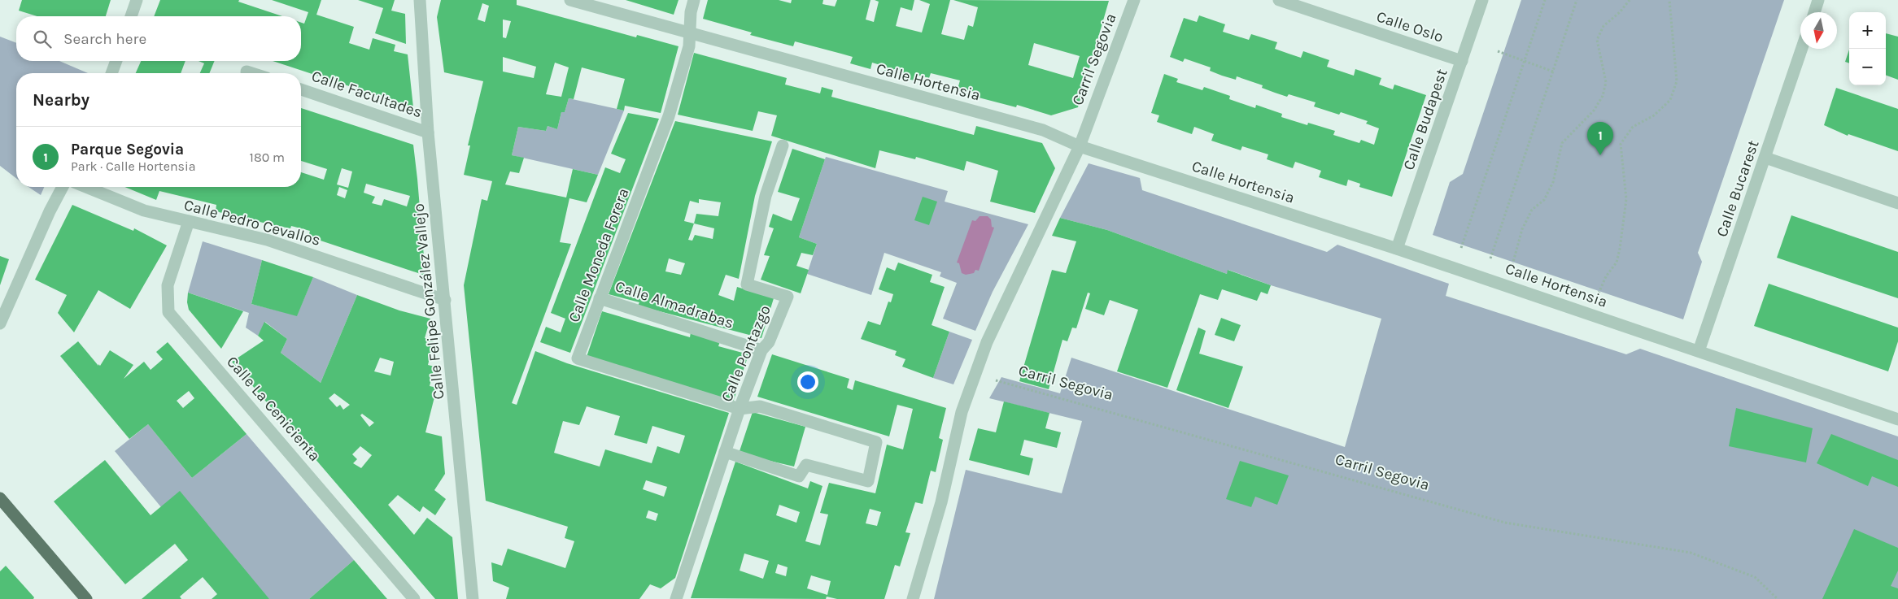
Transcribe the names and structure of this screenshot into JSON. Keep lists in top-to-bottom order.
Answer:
{
  "streets": {
    "street": [
      "Calle Oslo",
      "Carril Segovia",
      "Calle Hortensia",
      "Calle Facultades",
      "Calle Budapest",
      "Calle Bucarest",
      "Calle Pedro Cevallos",
      "Calle Moneda Forera",
      "Calle Felipe González Vallejo",
      "Calle Almadrabas",
      "Calle Pontazgo",
      "Calle La Cenicienta"
    ]
  },
  "crossings": [
    ["Calle Oslo", "Calle Budapest"],
    ["Carril Segovia", "Calle Hortensia"],
    ["Calle Hortensia", "Calle Budapest"],
    ["Calle Hortensia", "Calle Bucarest"],
    ["Calle Hortensia", "Calle Moneda Forera"],
    ["Calle Facultades", "Calle Felipe González Vallejo"],
    ["Calle Pedro Cevallos", "Calle Felipe González Vallejo"],
    ["Calle Pedro Cevallos", "Calle La Cenicienta"],
    ["Calle Moneda Forera", "Calle Almadrabas"],
    ["Calle Moneda Forera", "Calle Pontazgo"],
    ["Calle Almadrabas", "Calle Pontazgo"]
  ],
  "north": "bottom",
  "page": {
    "map_buttons": ["+", "−"],
    "search": "Search here",
    "heading": "Nearby",
    "pins": "1",
    "list": [
      {
        "mark": "1",
        "name": "Parque Segovia",
        "note": "Park · Calle Hortensia",
        "value": "180 m"
      }
    ]
  }
}
